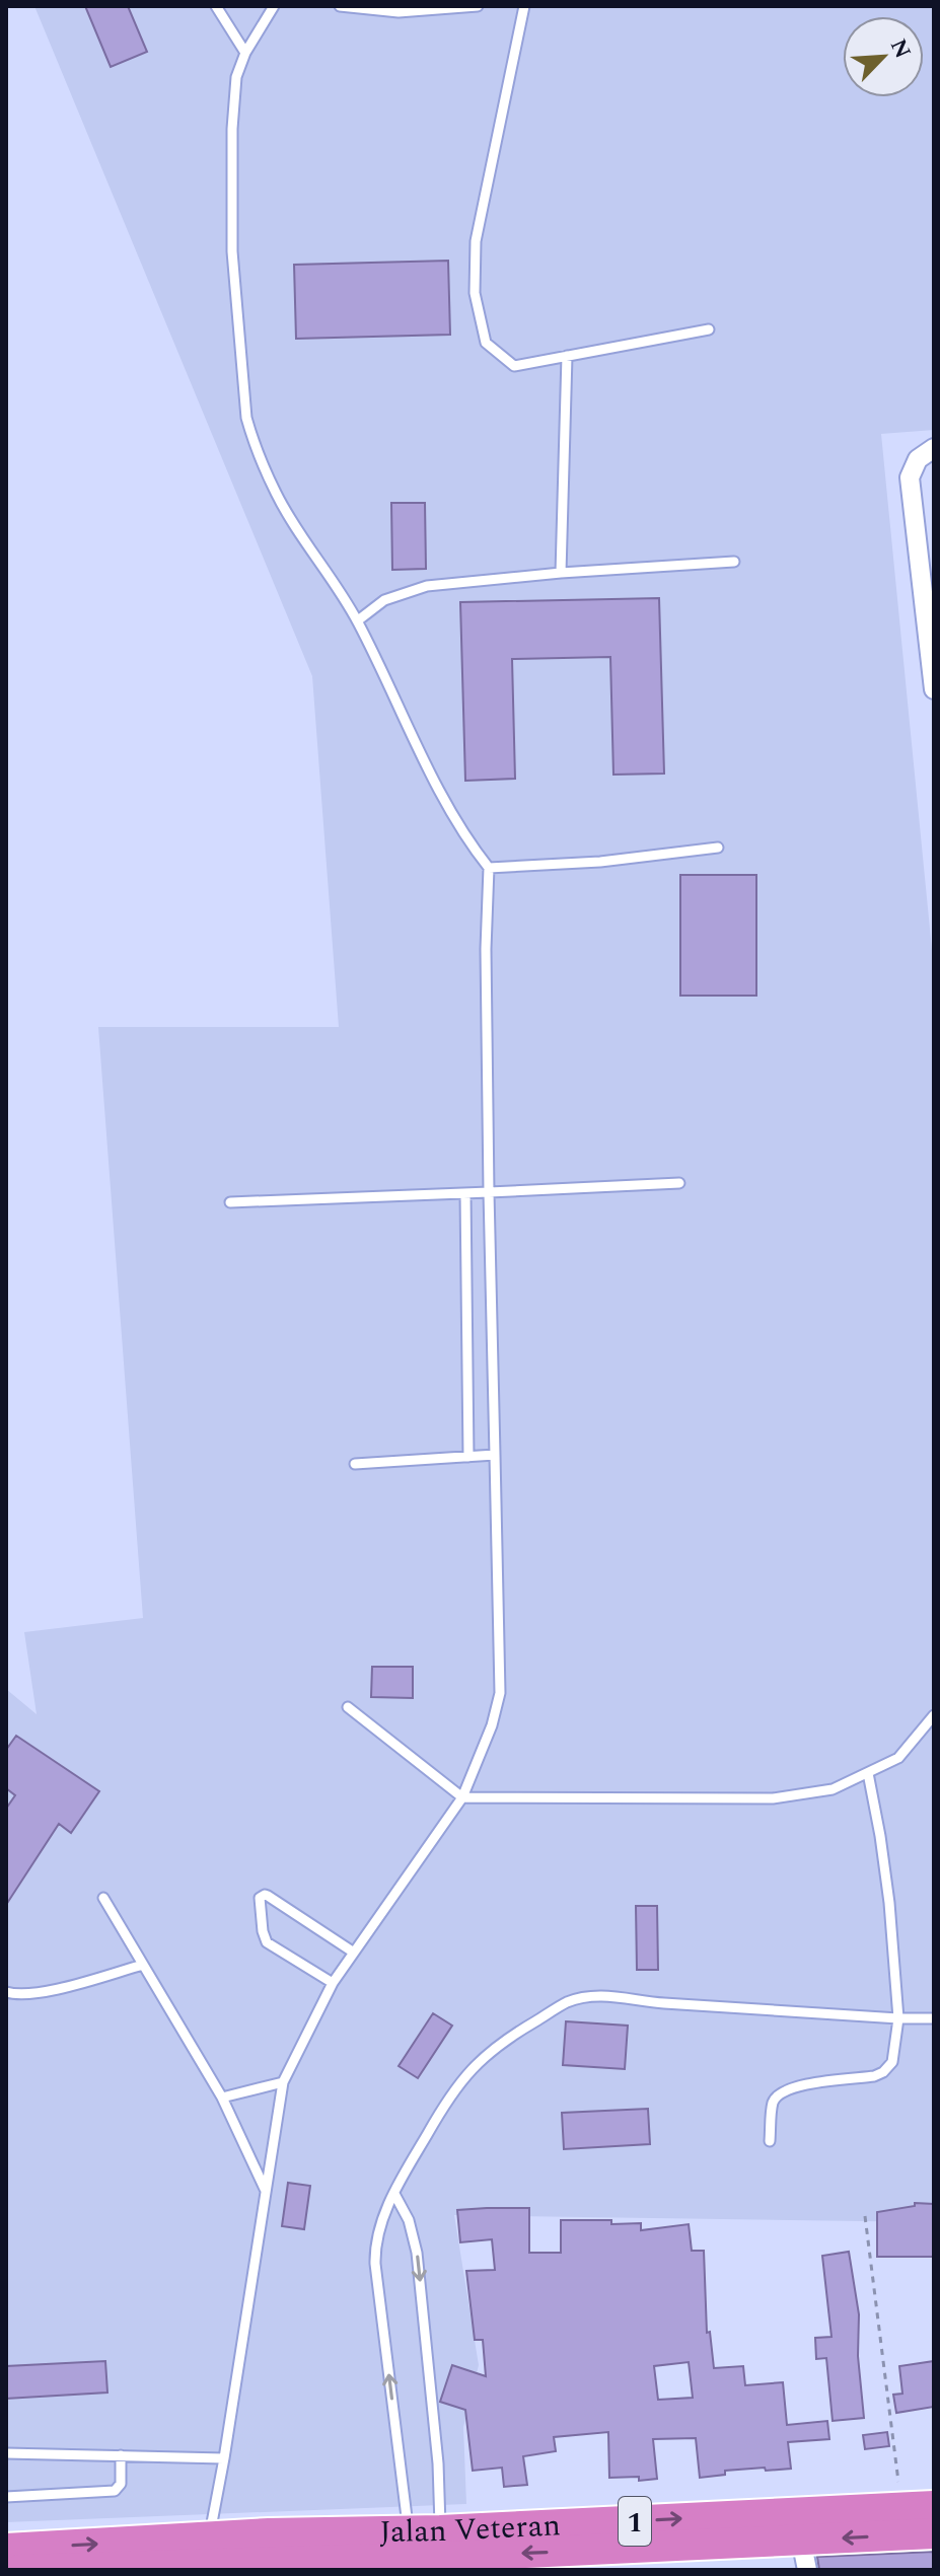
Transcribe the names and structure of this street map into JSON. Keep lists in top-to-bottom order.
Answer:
{
  "streets": {
    "highway": ["1", "Jalan Veteran"]
  },
  "north": "top right"
}
